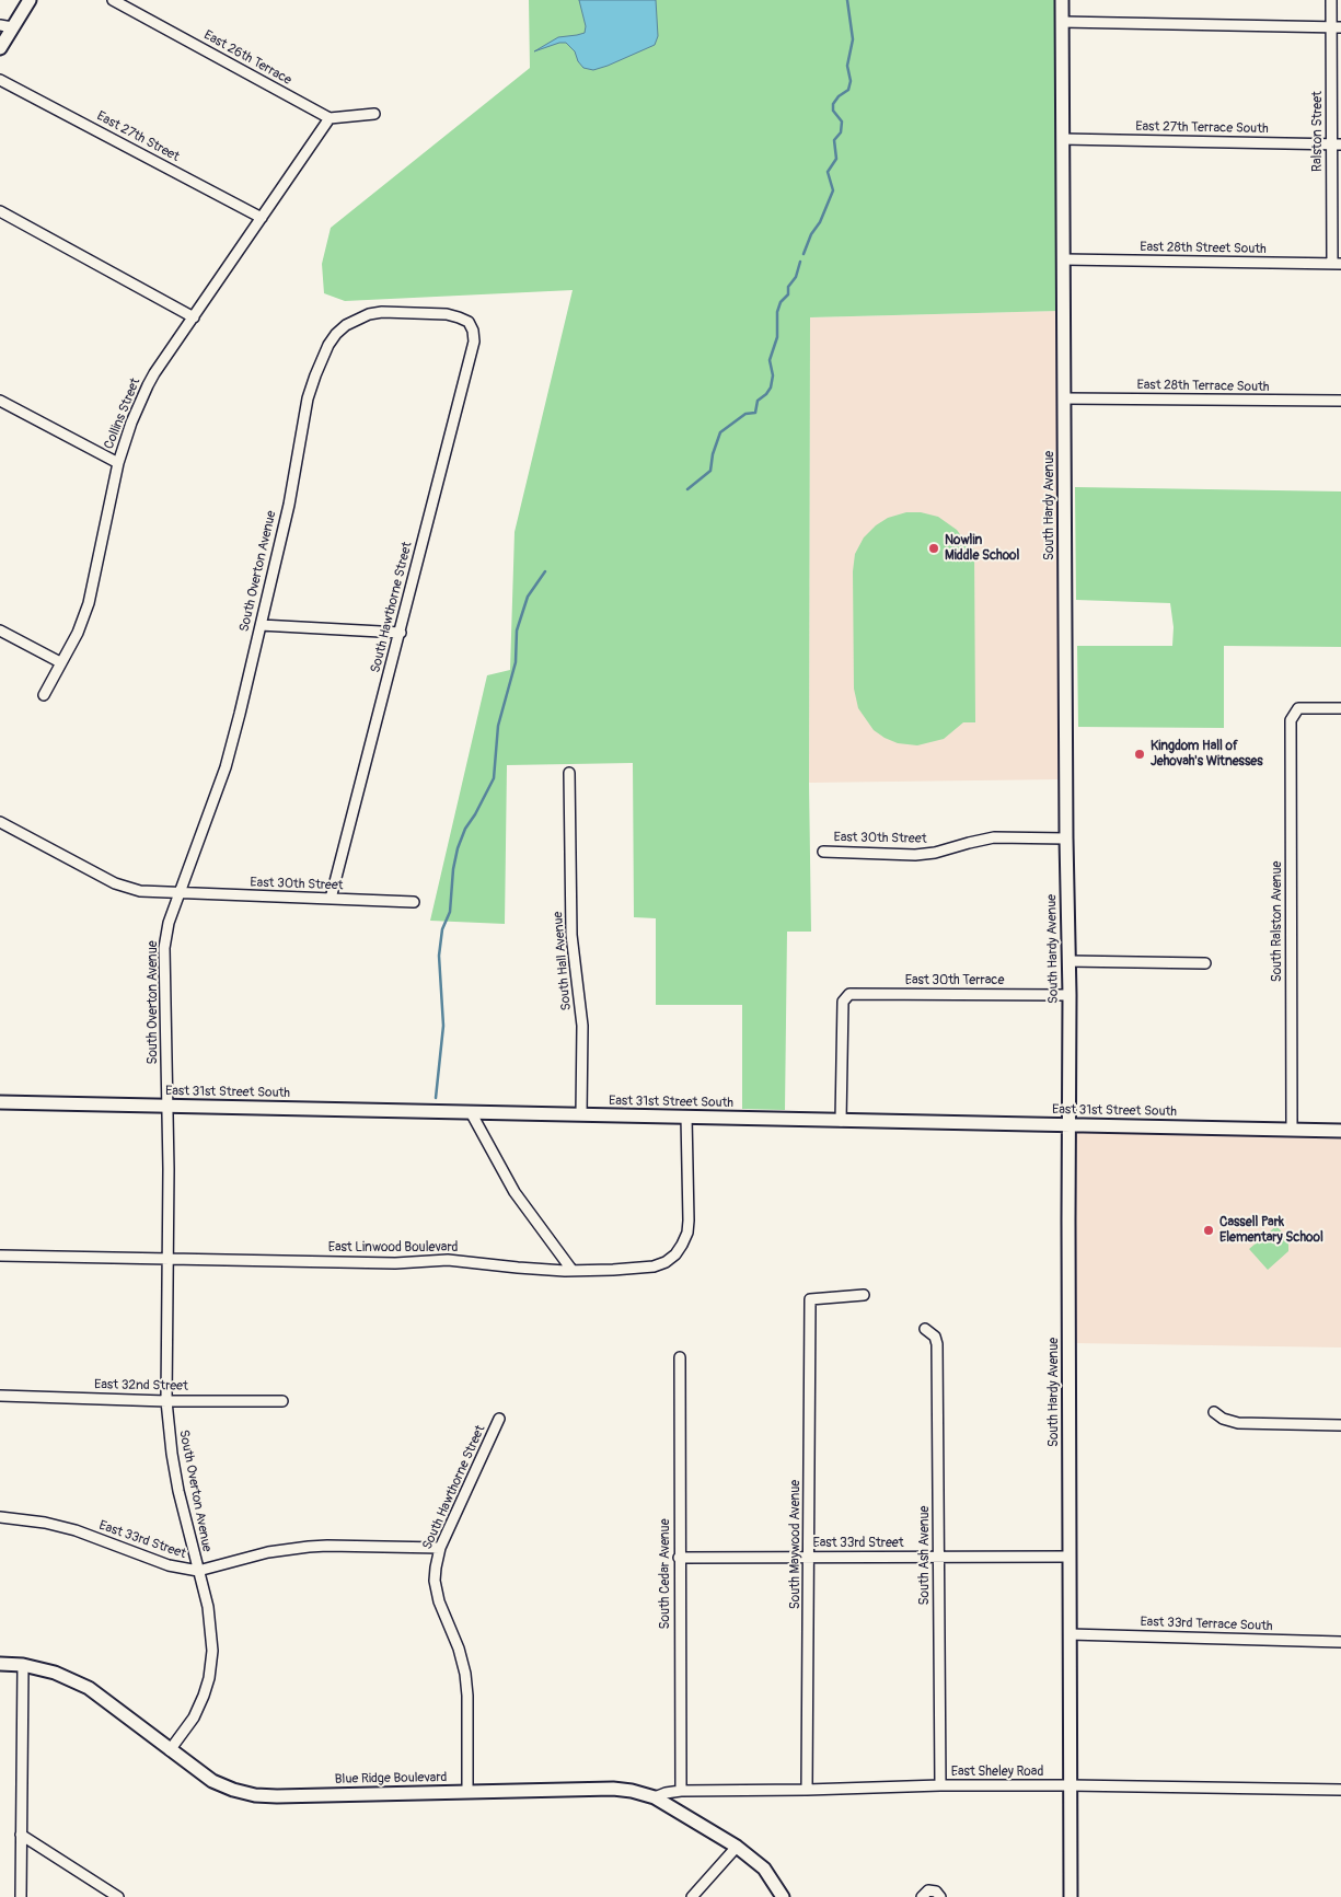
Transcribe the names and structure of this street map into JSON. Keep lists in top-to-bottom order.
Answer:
{
  "streets": {
    "street": [
      "East 26th Terrace",
      "East 27th Terrace South",
      "Ralston Street",
      "East 27th Street",
      "East 28th Street South",
      "East 28th Terrace South",
      "Collins Street",
      "South Hardy Avenue",
      "South Overton Avenue",
      "South Hawthorne Street",
      "East 30th Street",
      "South Ralston Avenue",
      "South Hall Avenue",
      "East 30th Terrace",
      "East 31st Street South",
      "East Linwood Boulevard",
      "East 32nd Street",
      "East 33rd Street",
      "South Maywood Avenue",
      "South Ash Avenue",
      "South Cedar Avenue",
      "East 33rd Terrace South",
      "East Sheley Road",
      "Blue Ridge Boulevard"
    ]
  },
  "crossings": [
    ["East 26th Terrace", "Collins Street"],
    ["East 27th Terrace South", "Ralston Street"],
    ["East 27th Terrace South", "South Hardy Avenue"],
    ["Ralston Street", "East 28th Street South"],
    ["East 27th Street", "Collins Street"],
    ["East 28th Street South", "South Hardy Avenue"],
    ["East 28th Terrace South", "South Hardy Avenue"],
    ["South Hardy Avenue", "East 30th Street"],
    ["South Hardy Avenue", "East 30th Terrace"],
    ["South Hardy Avenue", "East 31st Street South"],
    ["South Hardy Avenue", "East 33rd Street"],
    ["South Hardy Avenue", "East 33rd Terrace South"],
    ["South Hardy Avenue", "East Sheley Road"],
    ["South Overton Avenue", "South Hawthorne Street"],
    ["South Overton Avenue", "East 30th Street"],
    ["South Overton Avenue", "East 31st Street South"],
    ["South Overton Avenue", "East Linwood Boulevard"],
    ["South Overton Avenue", "East 32nd Street"],
    ["South Overton Avenue", "East 33rd Street"],
    ["South Overton Avenue", "Blue Ridge Boulevard"],
    ["South Hawthorne Street", "East 30th Street"],
    ["South Hawthorne Street", "East 33rd Street"],
    ["South Hawthorne Street", "Blue Ridge Boulevard"],
    ["South Ralston Avenue", "East 31st Street South"],
    ["South Hall Avenue", "East 31st Street South"],
    ["East 30th Terrace", "East 31st Street South"],
    ["East 31st Street South", "East Linwood Boulevard"],
    ["East 33rd Street", "South Maywood Avenue"],
    ["East 33rd Street", "South Ash Avenue"],
    ["East 33rd Street", "South Cedar Avenue"],
    ["South Maywood Avenue", "East Sheley Road"],
    ["South Ash Avenue", "East Sheley Road"],
    ["South Cedar Avenue", "East Sheley Road"],
    ["East Sheley Road", "Blue Ridge Boulevard"]
  ],
  "places": ["Nowlin Middle School", "Kingdom Hall of Jehovah's Witnesses", "Cassell Park Elementary School"]
}
